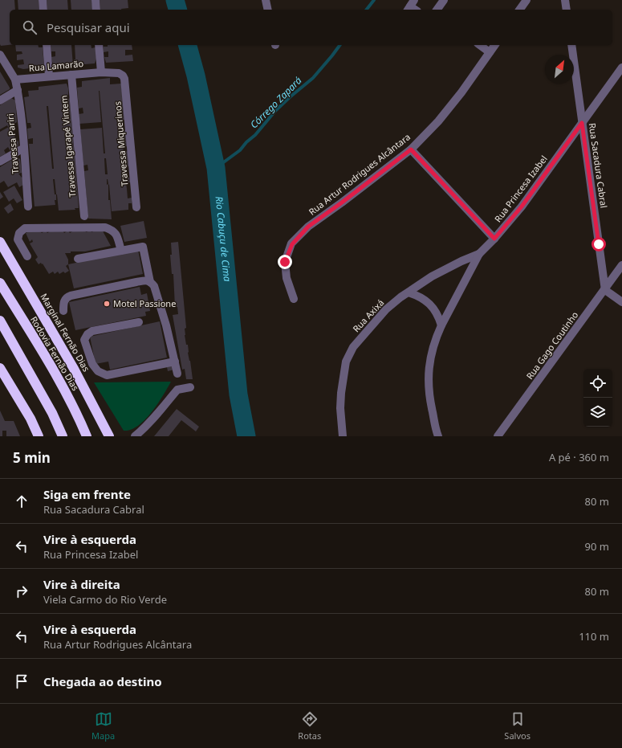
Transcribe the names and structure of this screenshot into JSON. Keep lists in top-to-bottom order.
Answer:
{
  "streets": {
    "highway": ["Marginal Fernão Dias", "Rodovia Fernão Dias"],
    "street": [
      "Rua Lamarão",
      "Travessa Pariri",
      "Travessa Miquerinos",
      "Travessa Igarapé Vintem",
      "Rua Sacadura Cabral",
      "Rua Artur Rodrigues Alcântara",
      "Rua Princesa Izabel",
      "Rua Axixá",
      "Rua Gago Coutinho"
    ]
  },
  "crossings": [
    ["Rua Lamarão", "Travessa Pariri"],
    ["Rua Lamarão", "Travessa Miquerinos"],
    ["Rua Lamarão", "Travessa Igarapé Vintem"],
    ["Rua Sacadura Cabral", "Rua Princesa Izabel"],
    ["Rua Sacadura Cabral", "Rua Gago Coutinho"],
    ["Rua Princesa Izabel", "Rua Axixá"]
  ],
  "water": ["Córrego Zapará", "Rio Cabuçu de Cima"],
  "places": ["Motel Passione"],
  "north": "top right",
  "page": {
    "search": "Pesquisar aqui",
    "heading": ["5 min", "A pé · 360 m"],
    "list": [
      ["Siga em frente", "Rua Sacadura Cabral", "80 m"],
      ["Vire à esquerda", "Rua Princesa Izabel", "90 m"],
      ["Vire à direita", "Viela Carmo do Rio Verde", "80 m"],
      ["Vire à esquerda", "Rua Artur Rodrigues Alcântara", "110 m"],
      "Chegada ao destino"
    ],
    "nav": ["Mapa", "Rotas", "Salvos"]
  }
}
